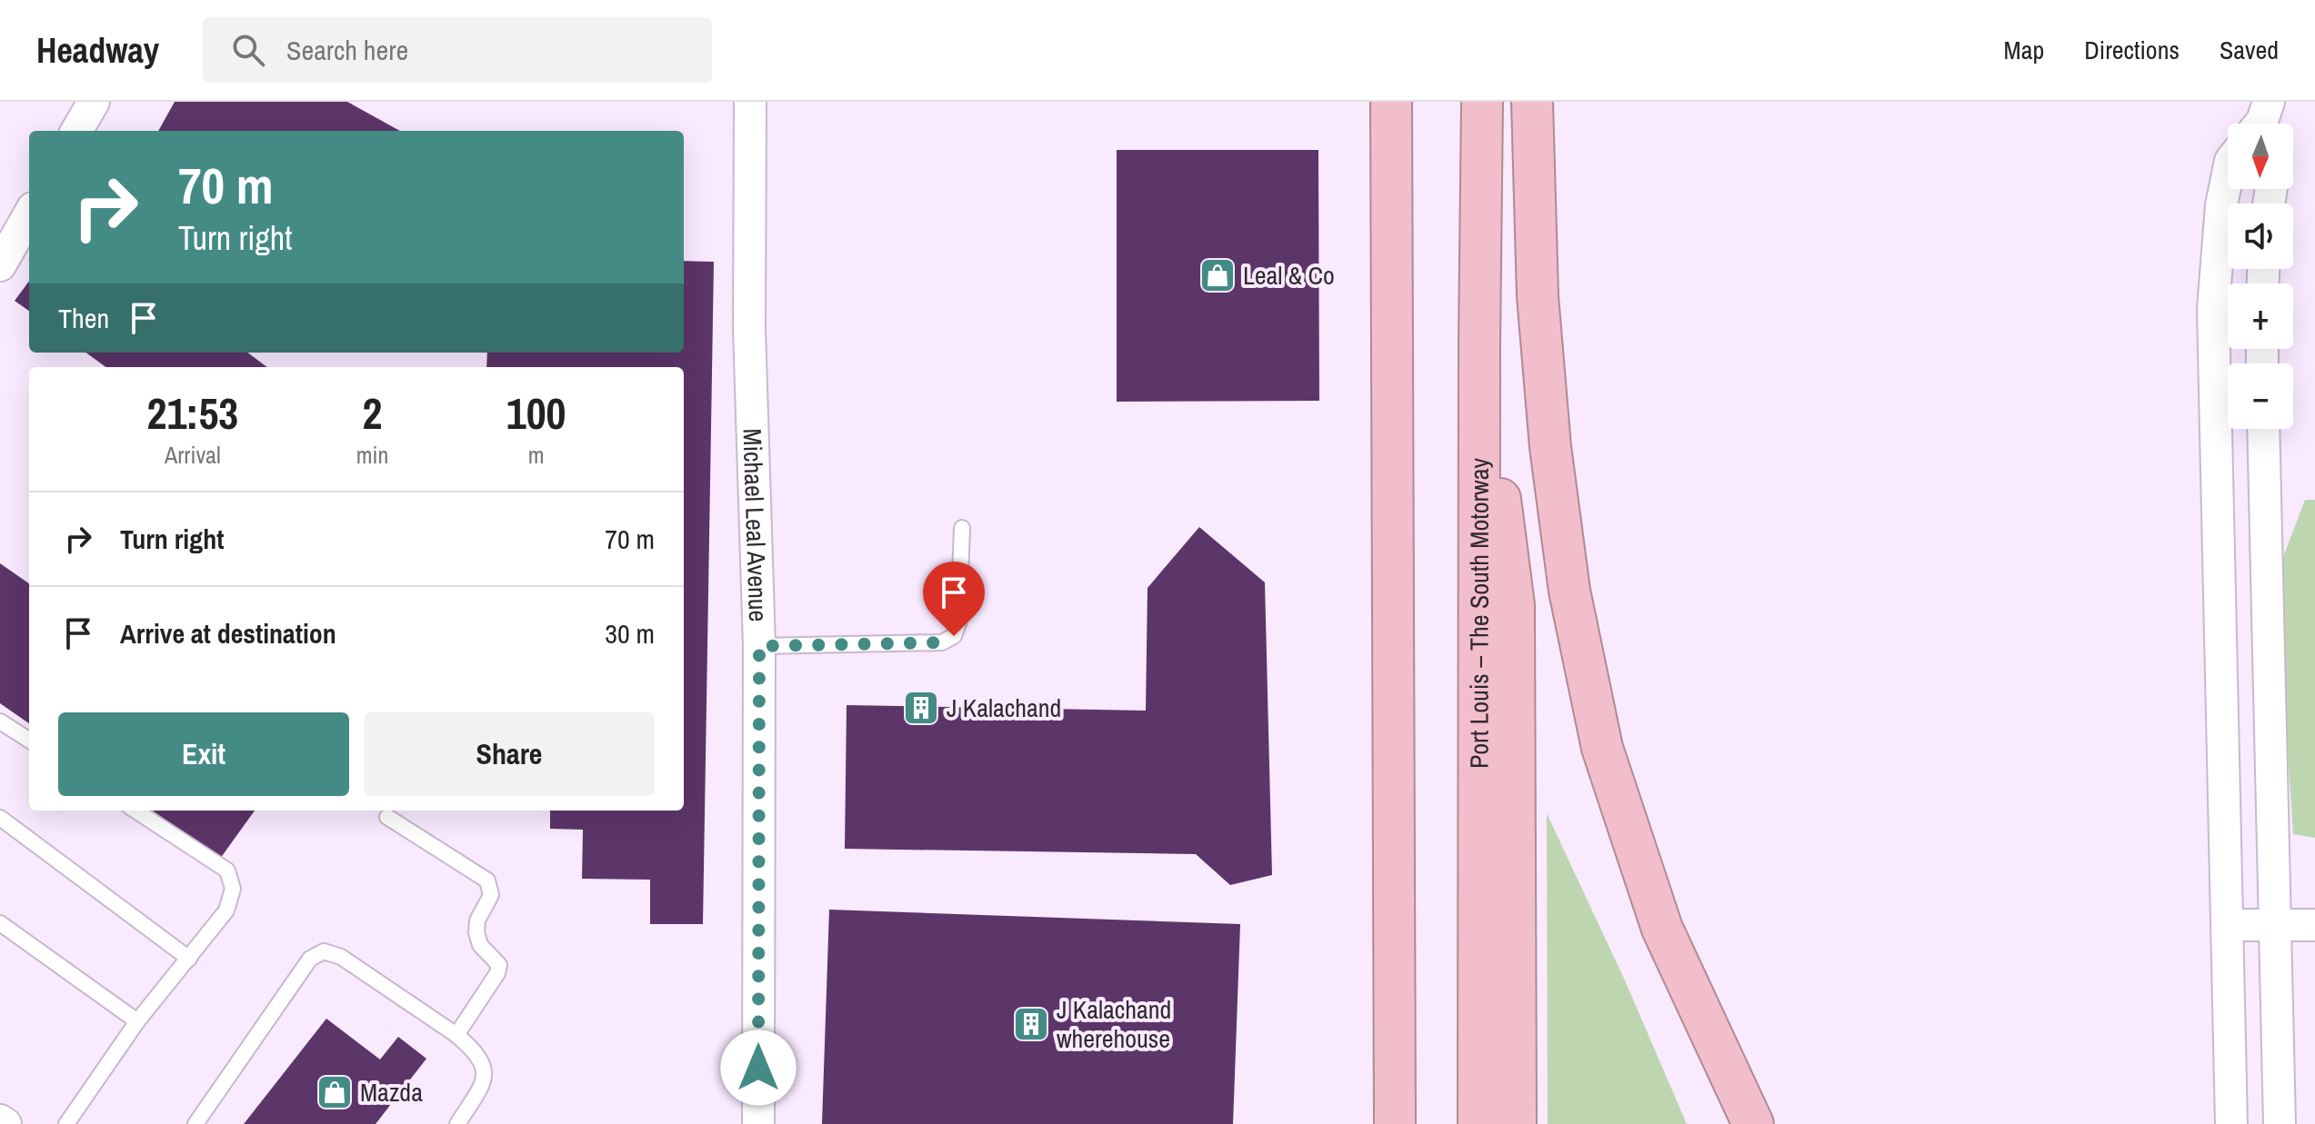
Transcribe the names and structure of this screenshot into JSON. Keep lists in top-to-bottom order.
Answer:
{
  "streets": {
    "highway": ["Port Louis – The South Motorway"],
    "street": ["Michael Leal Avenue"]
  },
  "places": {
    "shop": ["Leal & Co", "Mazda"],
    "building": ["J Kalachand", "J Kalachand wherehouse"]
  },
  "north": "bottom",
  "page": {
    "header": "Headway",
    "search": "Search here",
    "nav": ["Map", "Directions", "Saved"],
    "map_buttons": ["+", "−"],
    "turn": ["70 m", "Turn right"],
    "then": "Then",
    "eta": [
      "21:53",
      "Arrival",
      "2",
      "min",
      "100",
      "m"
    ],
    "list": [
      {
        "name": "Turn right",
        "value": "70 m"
      },
      {
        "name": "Arrive at destination",
        "value": "30 m"
      }
    ],
    "buttons": ["Exit", "Share"]
  }
}
